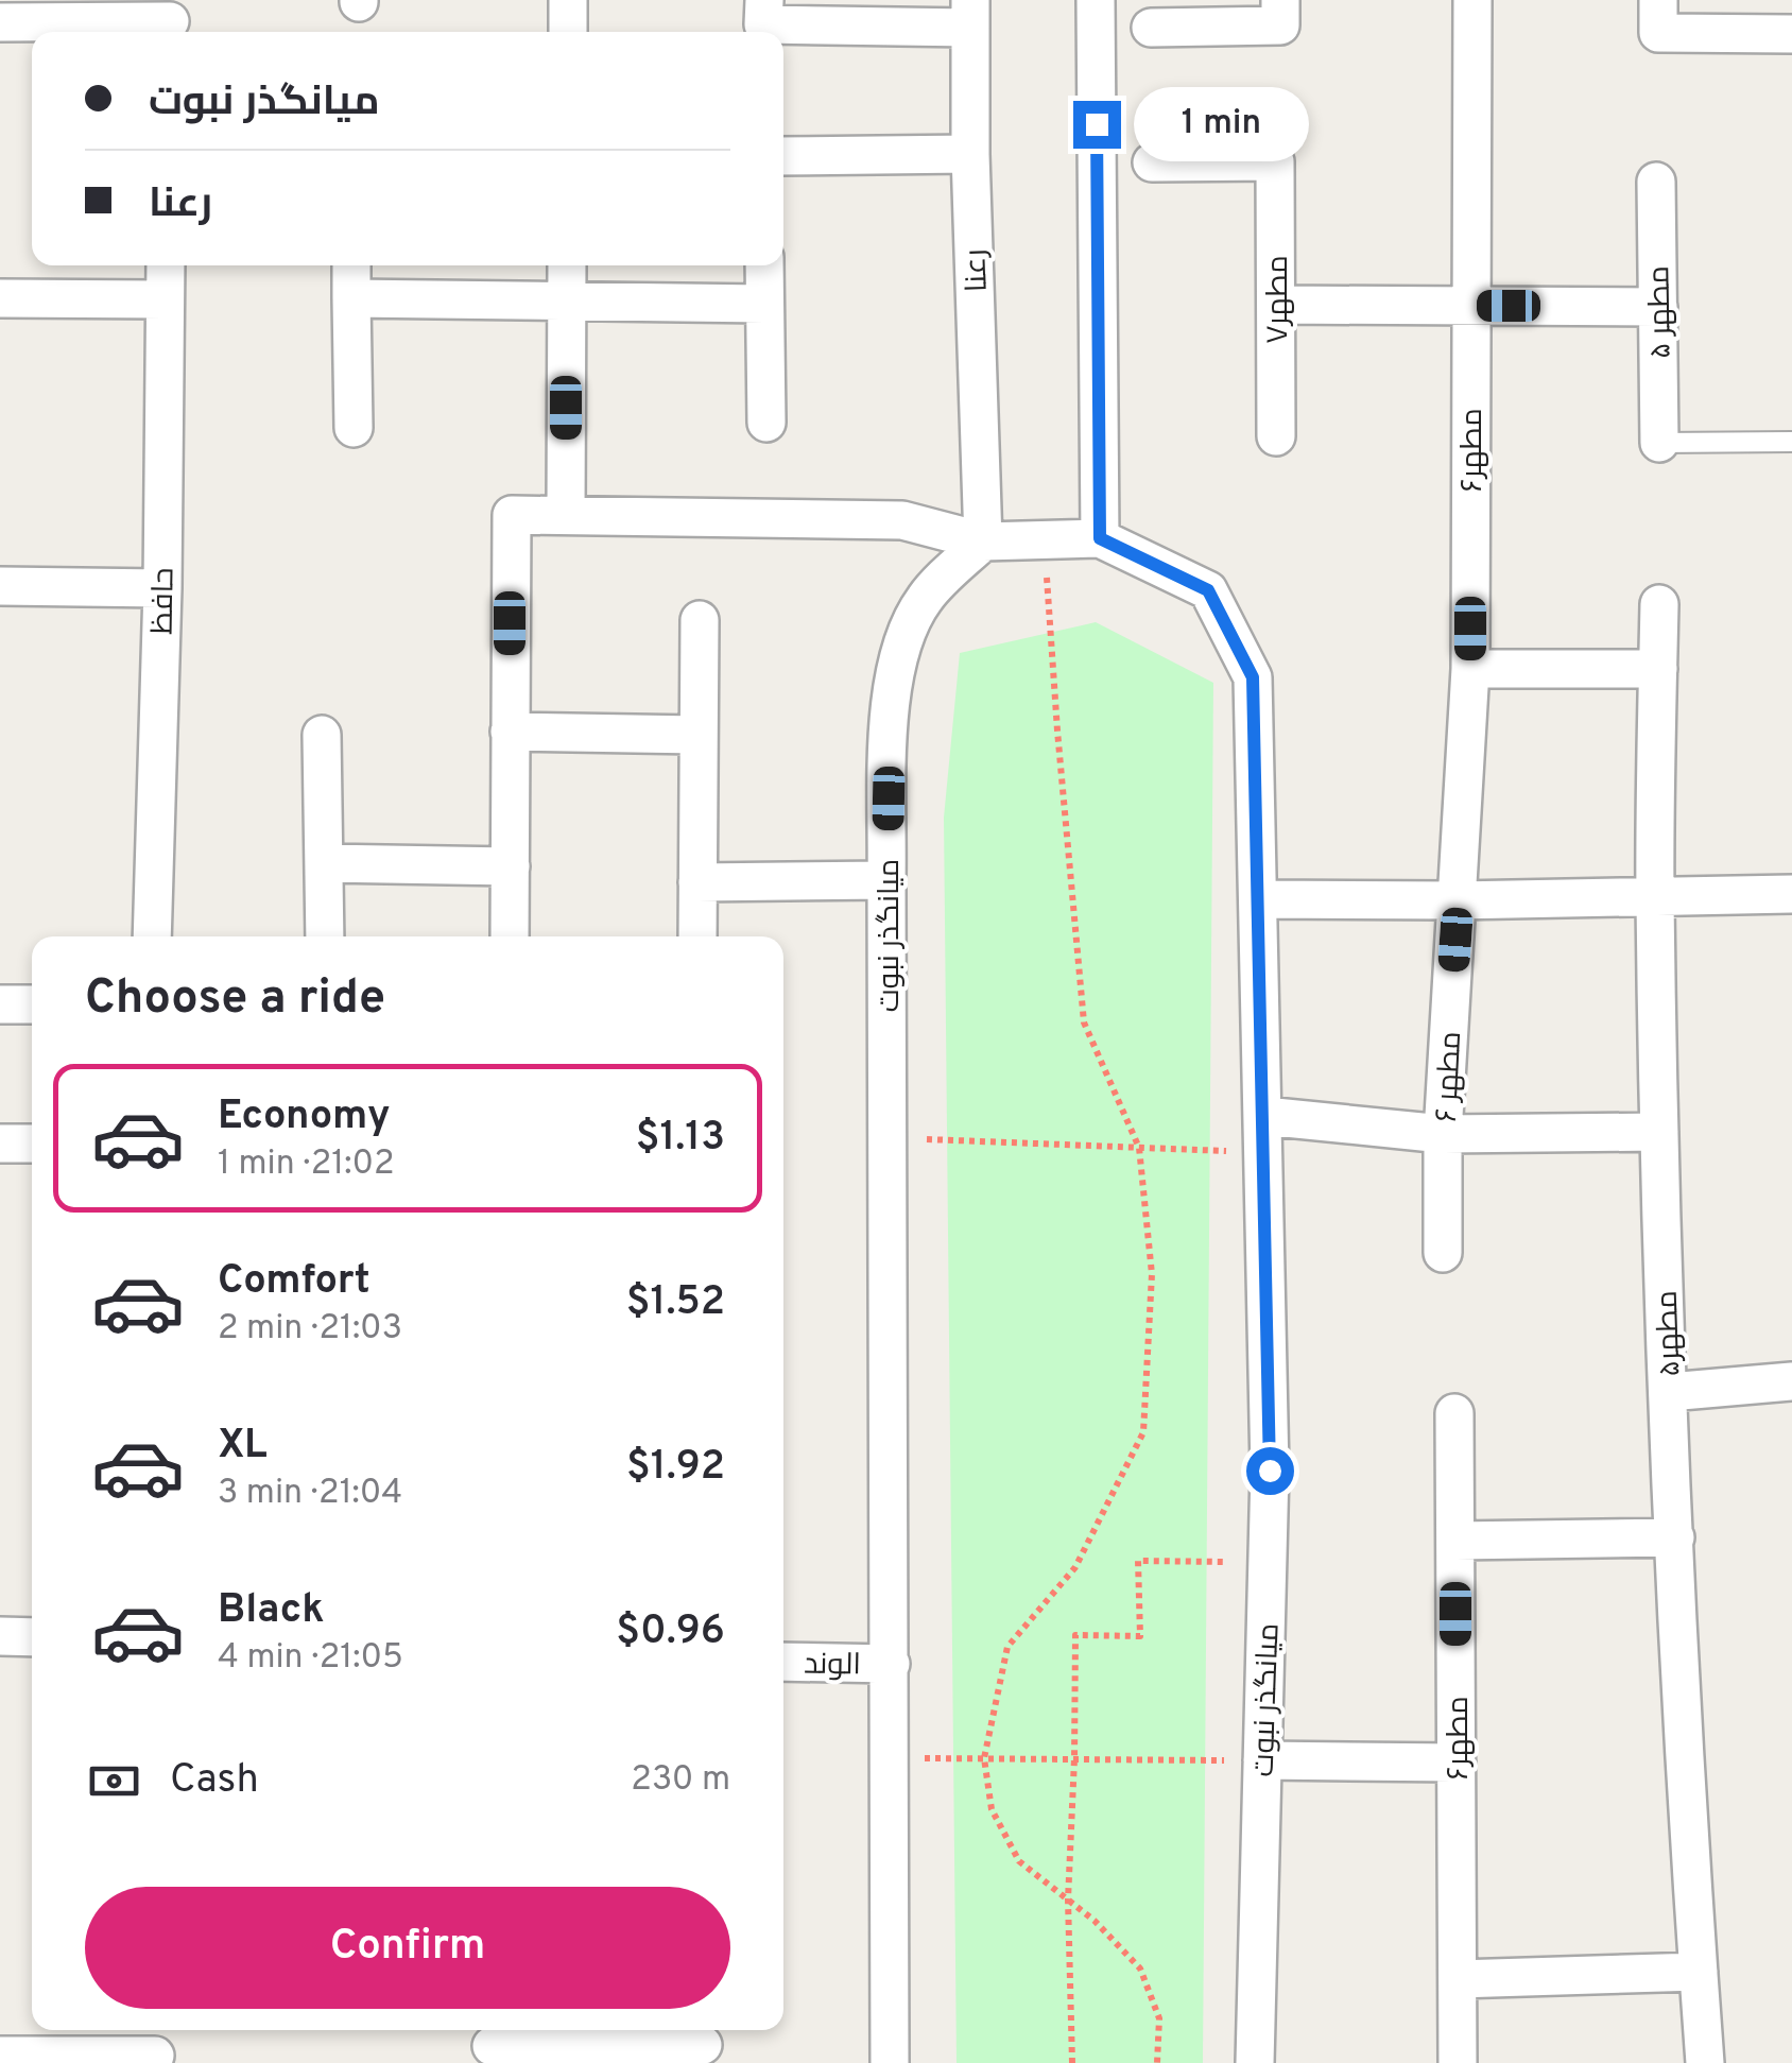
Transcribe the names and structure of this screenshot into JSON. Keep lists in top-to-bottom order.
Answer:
{
  "streets": {
    "street": [
      "رعنا",
      "مطهر۷",
      "مطهر ۵",
      "مطهر۶",
      "حافظ",
      "میانگذر نبوت",
      "مطهر ۶",
      "مطهر۵",
      "الوند"
    ]
  },
  "crossings": [
    ["رعنا", "میانگذر نبوت"],
    ["مطهر۶", "مطهر ۶"],
    ["میانگذر نبوت", "الوند"]
  ],
  "page": {
    "banner": ["میانگذر نبوت", "رعنا"],
    "bubble": "1 min",
    "heading": "Choose a ride",
    "list": [
      {
        "name": "Economy",
        "note": "1 min · 21:02",
        "value": "$1.13"
      },
      {
        "name": "Comfort",
        "note": "2 min · 21:03",
        "value": "$1.52"
      },
      {
        "name": "XL",
        "note": "3 min · 21:04",
        "value": "$1.92"
      },
      {
        "name": "Black",
        "note": "4 min · 21:05",
        "value": "$0.96"
      }
    ],
    "pay": ["Cash", "230 m"],
    "buttons": "Confirm"
  }
}
